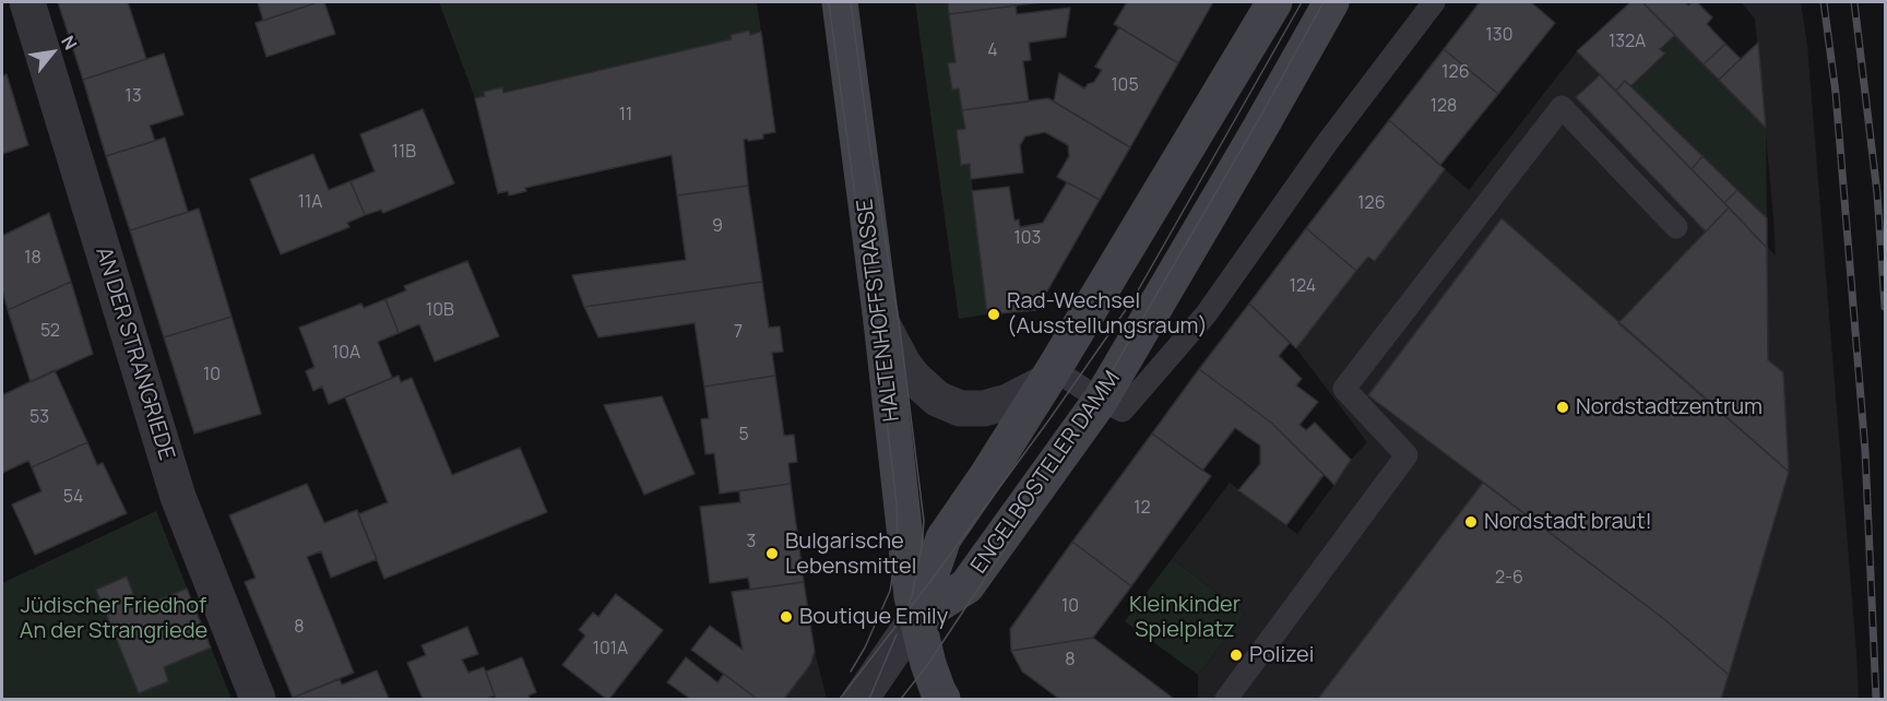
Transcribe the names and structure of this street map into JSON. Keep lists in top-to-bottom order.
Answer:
{
  "streets": {
    "main road": ["HALTENHOFFSTRASSE", "ENGELBOSTELER DAMM"],
    "street": ["AN DER STRANGRIEDE"]
  },
  "crossings": [
    ["HALTENHOFFSTRASSE", "ENGELBOSTELER DAMM"]
  ],
  "parks": ["Kleinkinder Spielplatz", "Jüdischer Friedhof An der Strangriede"],
  "places": [
    "Rad-Wechsel (Ausstellungsraum)",
    "Nordstadtzentrum",
    "Nordstadt braut!",
    "Bulgarische Lebensmittel",
    "Boutique Emily",
    "Polizei"
  ],
  "house_numbers": [
    "130",
    "132A",
    "4",
    "126",
    "105",
    "13",
    "128",
    "11",
    "11B",
    "11A",
    "126",
    "9",
    "103",
    "18",
    "124",
    "10B",
    "52",
    "7",
    "10A",
    "10",
    "53",
    "5",
    "54",
    "12",
    "3",
    "2-6",
    "10",
    "8",
    "101A",
    "8"
  ],
  "north": "top right"
}
